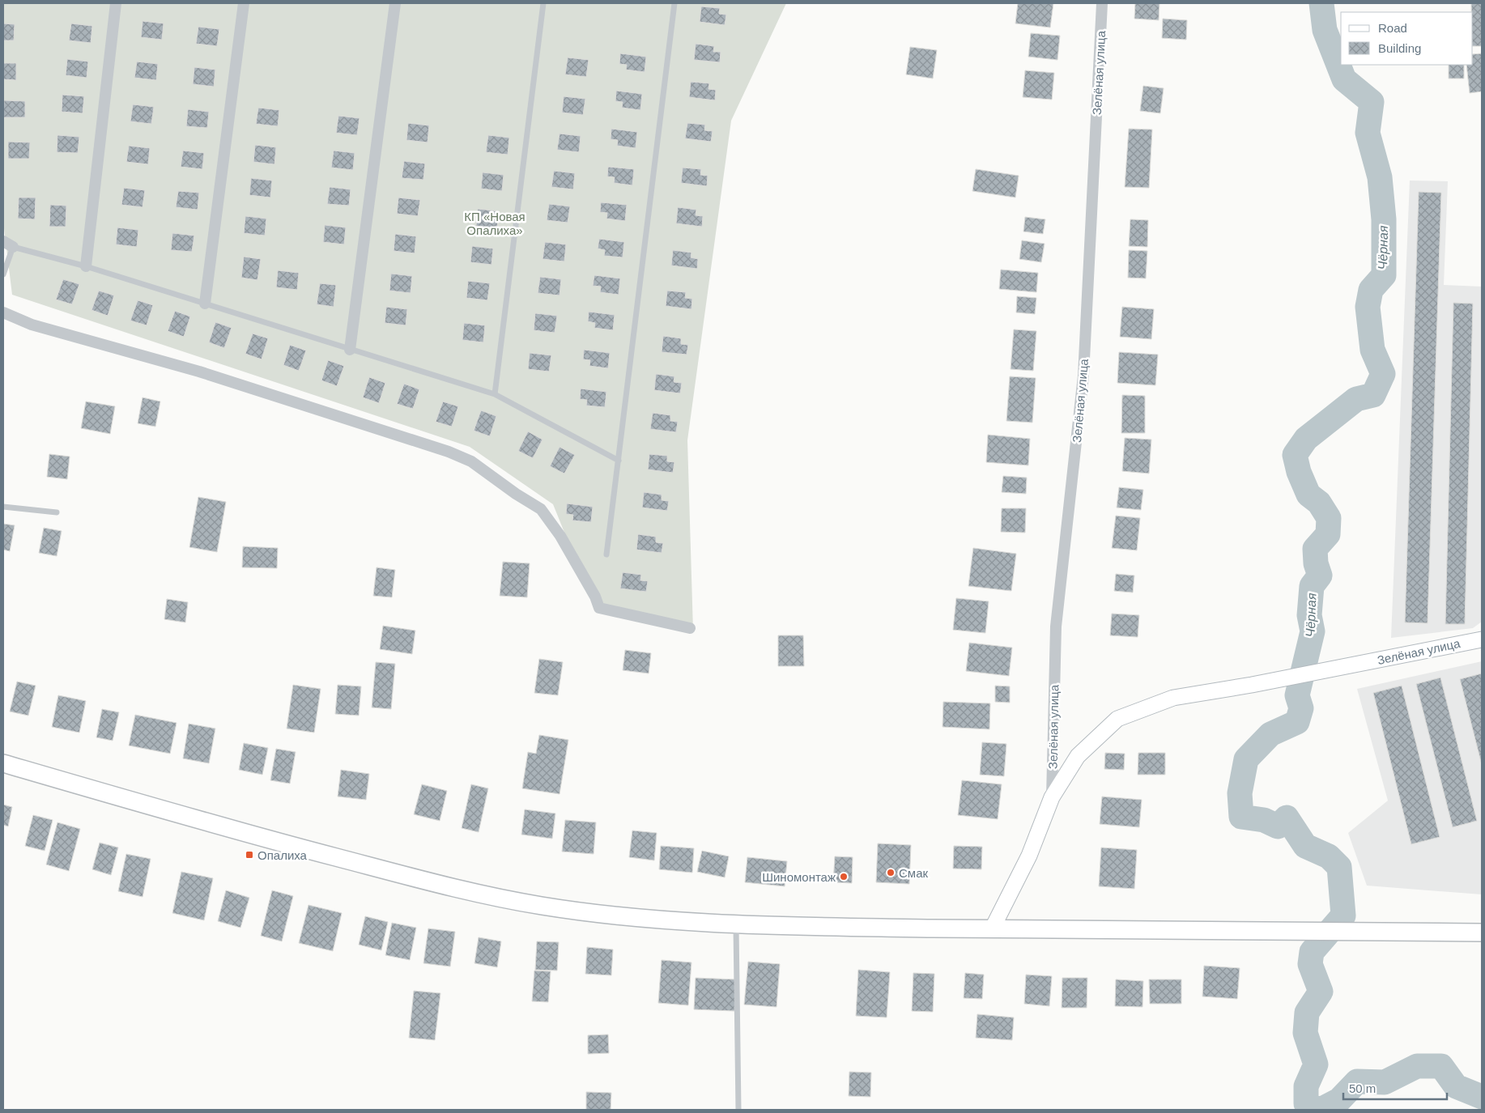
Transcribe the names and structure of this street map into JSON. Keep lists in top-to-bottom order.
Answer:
{
  "streets": {
    "street": ["Зелёная улица"]
  },
  "water": ["Чёрная"],
  "parks": ["КП «Новая Опалиха»"],
  "places": {
    "transit": ["Опалиха"],
    "other": ["Смак", "Шиномонтаж"]
  },
  "legend": ["Road", "Building"],
  "scale_bar": "50 m"
}
